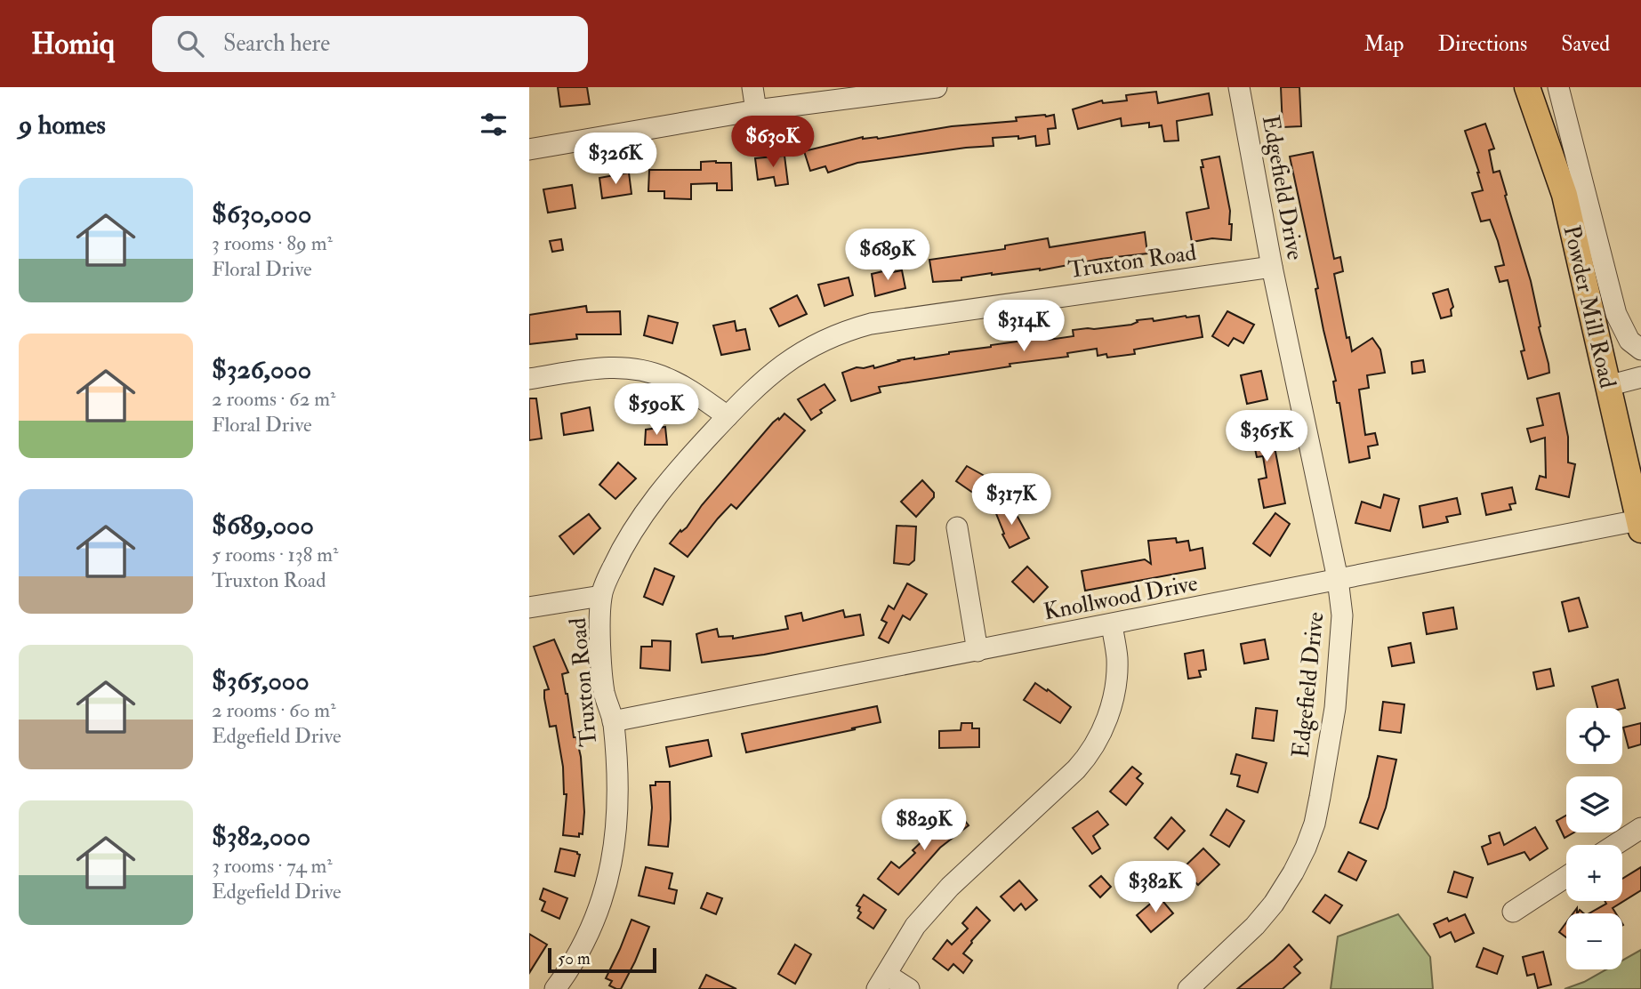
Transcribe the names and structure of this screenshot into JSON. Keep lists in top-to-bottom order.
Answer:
{
  "streets": {
    "main road": ["Powder Mill Road"],
    "street": ["Edgefield Drive", "Truxton Road", "Knollwood Drive"]
  },
  "crossings": [
    ["Edgefield Drive", "Truxton Road"],
    ["Edgefield Drive", "Knollwood Drive"],
    ["Truxton Road", "Knollwood Drive"],
    ["Powder Mill Road", "Knollwood Drive"]
  ],
  "scale_bar": "50 m",
  "page": {
    "header": "Homiq",
    "search": "Search here",
    "nav": ["Map", "Directions", "Saved"],
    "heading": "9 homes",
    "price": [
      "$630K",
      "$326K",
      "$689K",
      "$314K",
      "$590K",
      "$365K",
      "$317K",
      "$829K",
      "$382K"
    ],
    "list": [
      {
        "name": "$630,000",
        "note": "3 rooms · 89 m² · Floral Drive"
      },
      {
        "name": "$326,000",
        "note": "2 rooms · 62 m² · Floral Drive"
      },
      {
        "name": "$689,000",
        "note": "5 rooms · 138 m² · Truxton Road"
      },
      {
        "name": "$365,000",
        "note": "2 rooms · 60 m² · Edgefield Drive"
      },
      {
        "name": "$382,000",
        "note": "3 rooms · 74 m² · Edgefield Drive"
      }
    ],
    "map_buttons": ["+", "−"],
    "scale": "50 m"
  }
}
